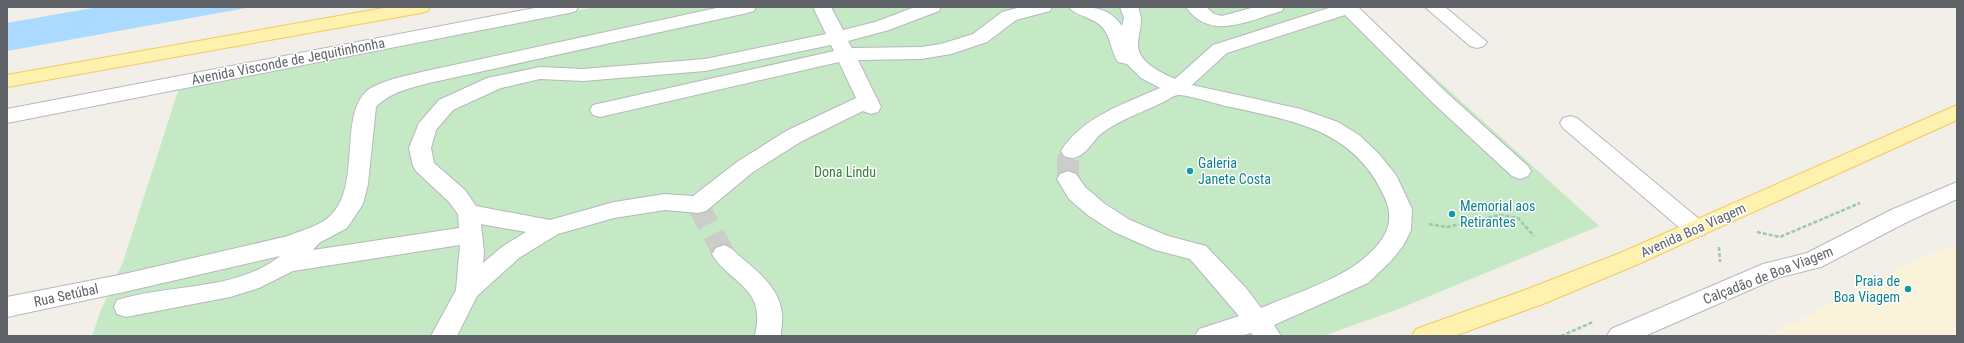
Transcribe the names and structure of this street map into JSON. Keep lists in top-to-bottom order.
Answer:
{
  "streets": {
    "main road": ["Avenida Visconde de Jequitinhonha", "Avenida Boa Viagem"],
    "street": ["Calçadão de Boa Viagem", "Rua Setúbal"]
  },
  "parks": ["Dona Lindu"],
  "places": ["Galeria Janete Costa", "Memorial aos Retirantes", "Praia de Boa Viagem"]
}
